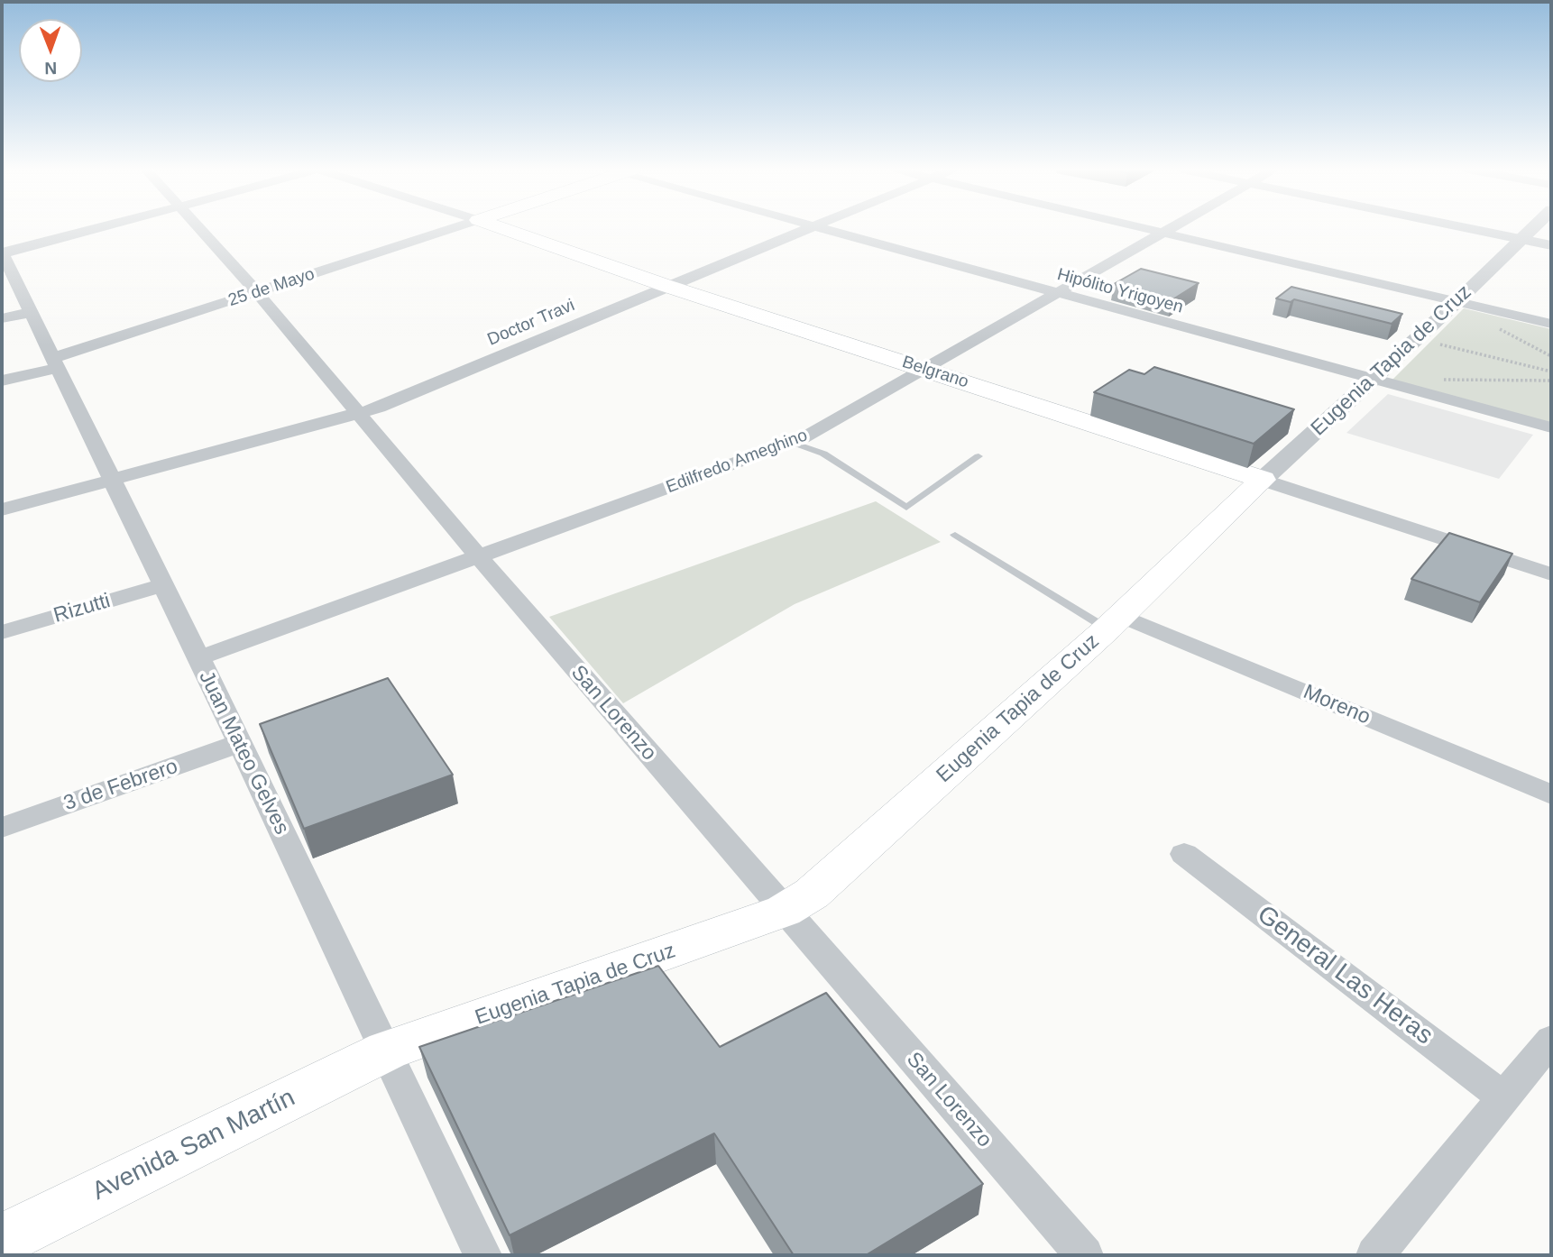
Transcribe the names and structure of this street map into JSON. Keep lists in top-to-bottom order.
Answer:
{
  "streets": {
    "main road": ["Eugenia Tapia de Cruz", "Belgrano", "Avenida San Martín"],
    "street": [
      "25 de Mayo",
      "Hipólito Yrigoyen",
      "Doctor Travi",
      "Edilfredo Ameghino",
      "Rizutti",
      "Moreno",
      "San Lorenzo",
      "Juan Mateo Gelves",
      "3 de Febrero",
      "General Las Heras"
    ]
  },
  "crossings": [
    ["25 de Mayo", "San Lorenzo"],
    ["25 de Mayo", "Juan Mateo Gelves"],
    ["Hipólito Yrigoyen", "Eugenia Tapia de Cruz"],
    ["Hipólito Yrigoyen", "Edilfredo Ameghino"],
    ["Doctor Travi", "Belgrano"],
    ["Doctor Travi", "San Lorenzo"],
    ["Doctor Travi", "Juan Mateo Gelves"],
    ["Eugenia Tapia de Cruz", "Belgrano"],
    ["Eugenia Tapia de Cruz", "Moreno"],
    ["Eugenia Tapia de Cruz", "San Lorenzo"],
    ["Eugenia Tapia de Cruz", "Juan Mateo Gelves"],
    ["Eugenia Tapia de Cruz", "Avenida San Martín"],
    ["Belgrano", "Edilfredo Ameghino"],
    ["Edilfredo Ameghino", "San Lorenzo"],
    ["Edilfredo Ameghino", "Juan Mateo Gelves"],
    ["Rizutti", "Juan Mateo Gelves"],
    ["Juan Mateo Gelves", "3 de Febrero"],
    ["Juan Mateo Gelves", "Avenida San Martín"]
  ],
  "north": "bottom"
}
